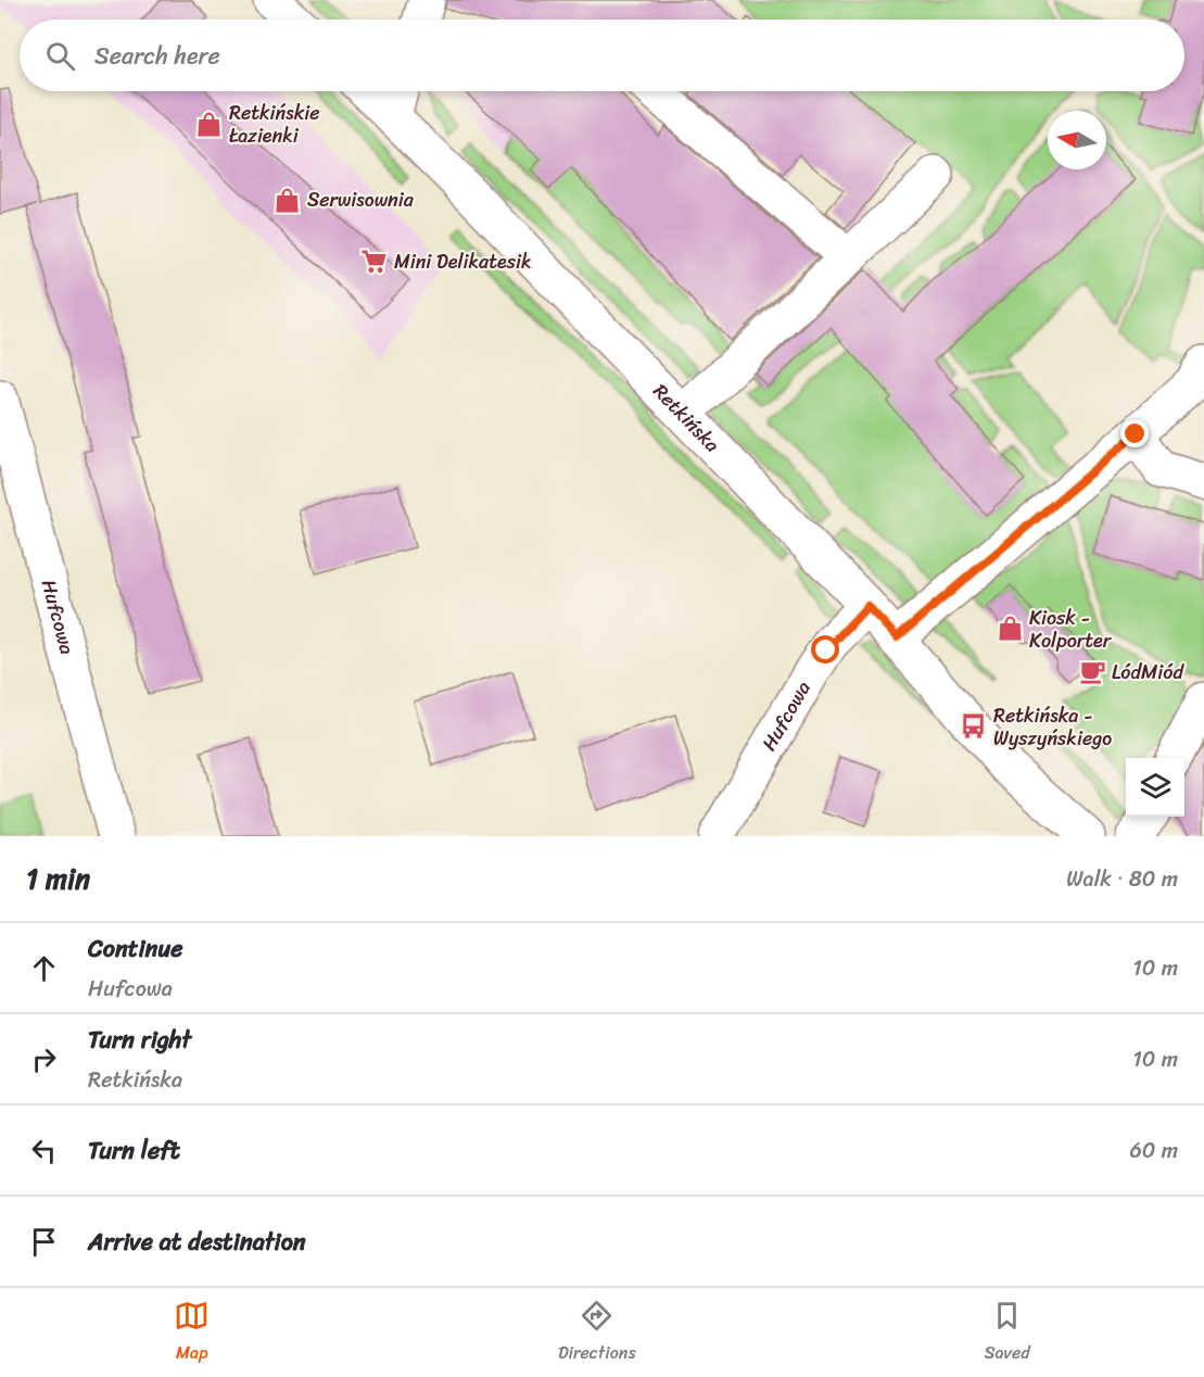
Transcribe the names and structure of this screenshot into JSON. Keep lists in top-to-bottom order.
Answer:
{
  "streets": {
    "street": ["Retkińska", "Hufcowa"]
  },
  "crossings": [
    ["Retkińska", "Hufcowa"]
  ],
  "places": {
    "shop": ["Retkińskie Łazienki", "Serwisownia", "Kiosk - Kolporter"],
    "supermarket": ["Mini Delikatesik"],
    "cafe": ["LódMiód"],
    "bus stop": ["Retkińska - Wyszyńskiego"]
  },
  "north": "left",
  "page": {
    "search": "Search here",
    "heading": ["1 min", "Walk · 80 m"],
    "list": [
      ["Continue", "Hufcowa", "10 m"],
      ["Turn right", "Retkińska", "10 m"],
      ["Turn left", "60 m"],
      "Arrive at destination"
    ],
    "nav": ["Map", "Directions", "Saved"]
  }
}
